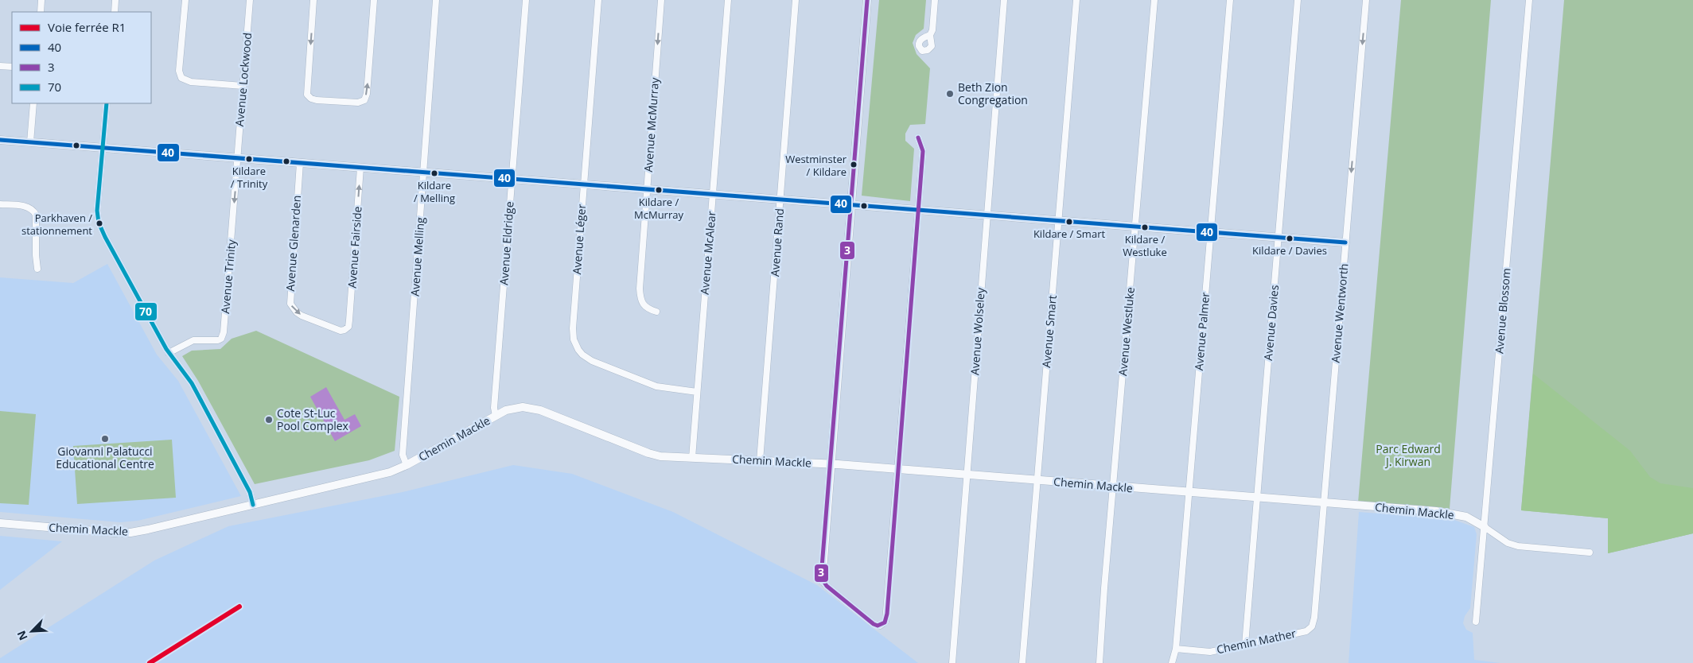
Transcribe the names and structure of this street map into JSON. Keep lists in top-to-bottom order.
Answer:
{
  "streets": {
    "street": [
      "Avenue Lockwood",
      "Avenue McMurray",
      "Avenue Léger",
      "Avenue Rand",
      "Avenue Glenarden",
      "Avenue Eldridge",
      "Avenue Fairside",
      "Avenue McAlear",
      "Avenue Melling",
      "Avenue Trinity",
      "Avenue Blossom",
      "Avenue Wentworth",
      "Avenue Davies",
      "Avenue Wolseley",
      "Avenue Smart",
      "Avenue Westluke",
      "Avenue Palmer",
      "Chemin Mackle",
      "Chemin Mather"
    ]
  },
  "crossings": [
    ["Avenue Lockwood", "Avenue Trinity"],
    ["Avenue Léger", "Avenue McAlear"],
    ["Avenue Rand", "Chemin Mackle"],
    ["Avenue Glenarden", "Avenue Fairside"],
    ["Avenue Eldridge", "Chemin Mackle"],
    ["Avenue McAlear", "Chemin Mackle"],
    ["Avenue Melling", "Chemin Mackle"],
    ["Avenue Blossom", "Chemin Mackle"],
    ["Avenue Wentworth", "Chemin Mackle"],
    ["Avenue Wentworth", "Chemin Mather"],
    ["Avenue Davies", "Chemin Mackle"],
    ["Avenue Davies", "Chemin Mather"],
    ["Avenue Wolseley", "Chemin Mackle"],
    ["Avenue Smart", "Chemin Mackle"],
    ["Avenue Westluke", "Chemin Mackle"],
    ["Avenue Palmer", "Chemin Mackle"],
    ["Avenue Palmer", "Chemin Mather"]
  ],
  "one_way": [
    "Avenue McMurray",
    "Avenue Glenarden",
    "Avenue Fairside",
    "Avenue Trinity",
    "Avenue Wentworth"
  ],
  "parks": ["Parc Edward J. Kirwan"],
  "places": [
    "Beth Zion Congregation",
    "Kildare / Trinity",
    "Westminster / Kildare",
    "Kildare / Melling",
    "Kildare / McMurray",
    "Kildare / Smart",
    "Parkhaven / stationnement",
    "Kildare / Westluke",
    "Kildare / Davies",
    "Cote St-Luc Pool Complex",
    "Giovanni Palatucci Educational Centre"
  ],
  "lines": [
    "transit line 3",
    "transit line 70",
    "transit line 40",
    "rail line R1"
  ],
  "legend": [
    "Voie ferrée R1",
    "40",
    "3",
    "70"
  ],
  "north": "bottom left"
}
